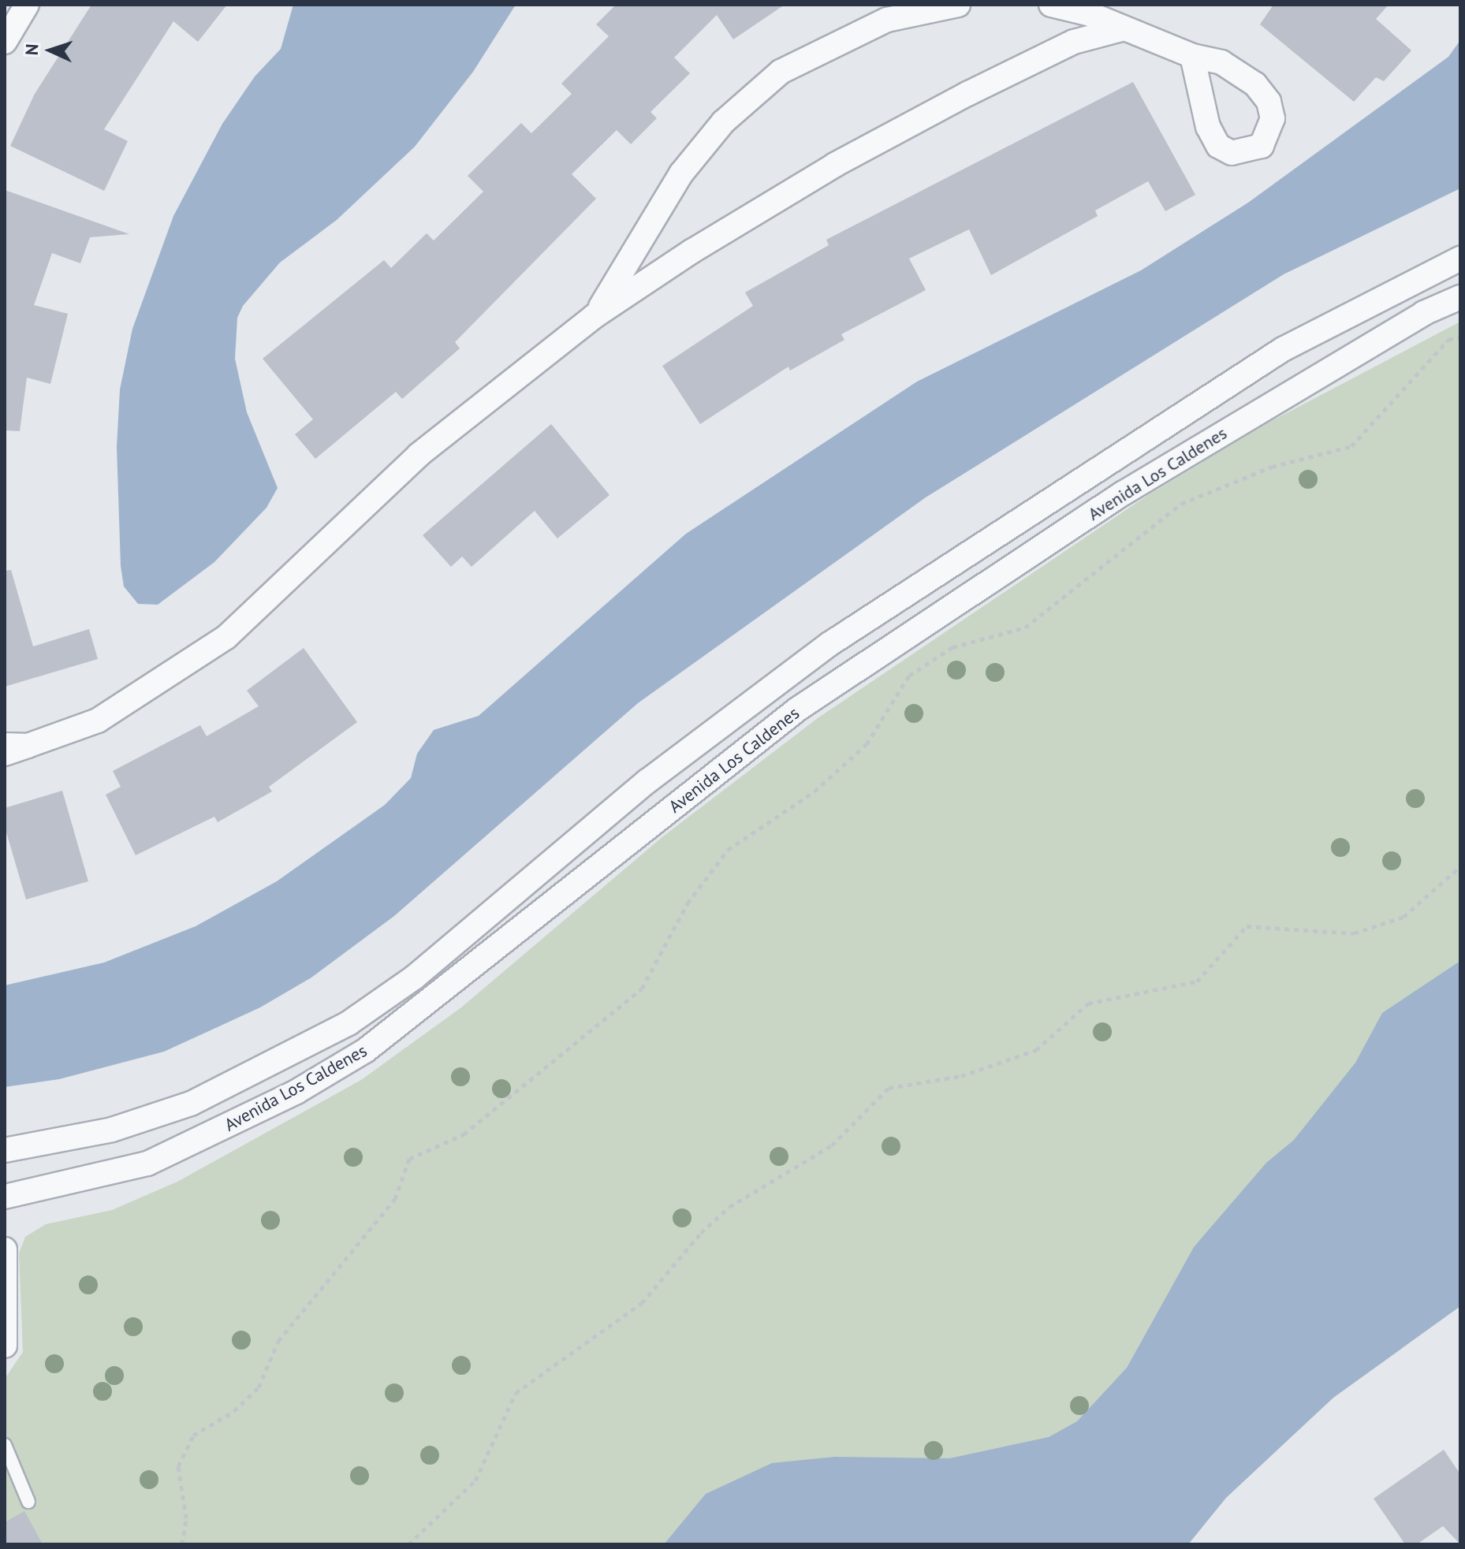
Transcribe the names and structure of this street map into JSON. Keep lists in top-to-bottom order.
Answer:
{
  "streets": {
    "street": ["Avenida Los Caldenes"]
  },
  "north": "left"
}
